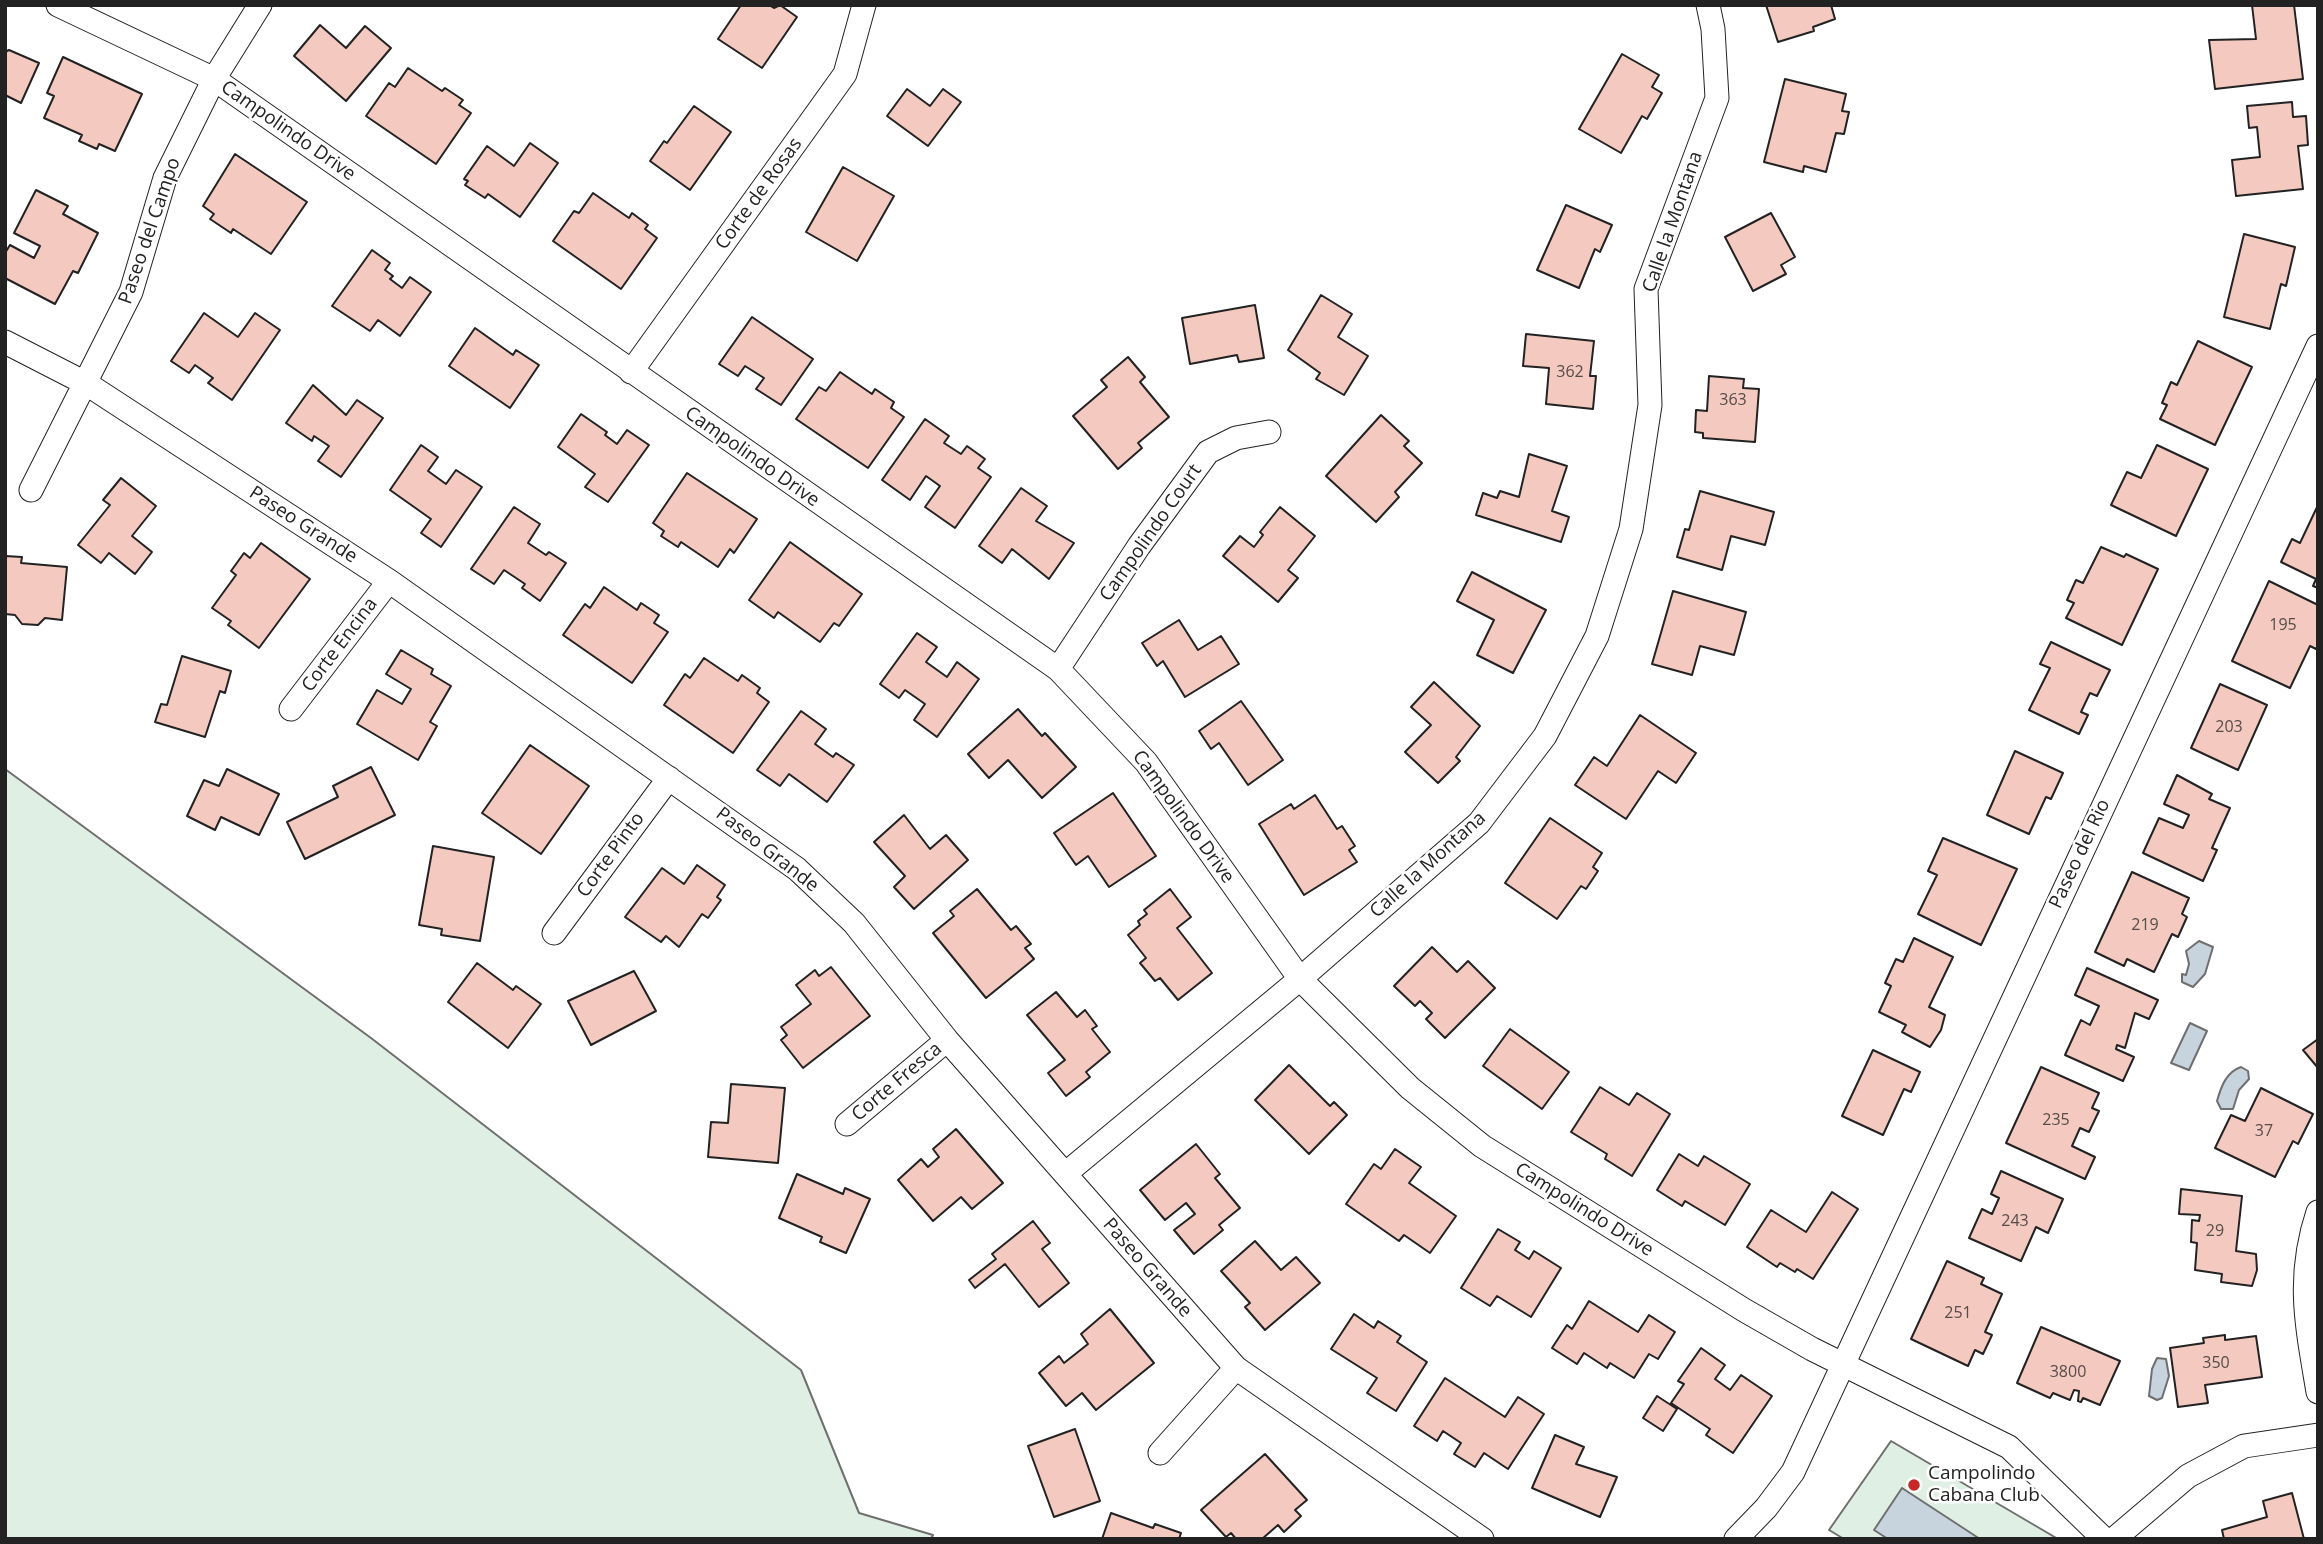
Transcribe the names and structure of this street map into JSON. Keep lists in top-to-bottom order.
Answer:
{
  "streets": {
    "street": [
      "Campolindo Drive",
      "Corte de Rosas",
      "Calle la Montana",
      "Paseo del Campo",
      "Paseo Grande",
      "Campolindo Court",
      "Corte Encina",
      "Paseo del Rio",
      "Corte Pinto",
      "Corte Fresca"
    ]
  },
  "crossings": [
    ["Campolindo Drive", "Corte de Rosas"],
    ["Campolindo Drive", "Calle la Montana"],
    ["Campolindo Drive", "Paseo del Campo"],
    ["Campolindo Drive", "Campolindo Court"],
    ["Campolindo Drive", "Paseo del Rio"],
    ["Calle la Montana", "Paseo Grande"],
    ["Paseo del Campo", "Paseo Grande"],
    ["Paseo Grande", "Corte Encina"],
    ["Paseo Grande", "Corte Pinto"],
    ["Paseo Grande", "Corte Fresca"]
  ],
  "places": ["Campolindo Cabana Club"],
  "house_numbers": [
    "362",
    "363",
    "195",
    "203",
    "219",
    "235",
    "37",
    "243",
    "29",
    "251",
    "350",
    "3800"
  ]
}
